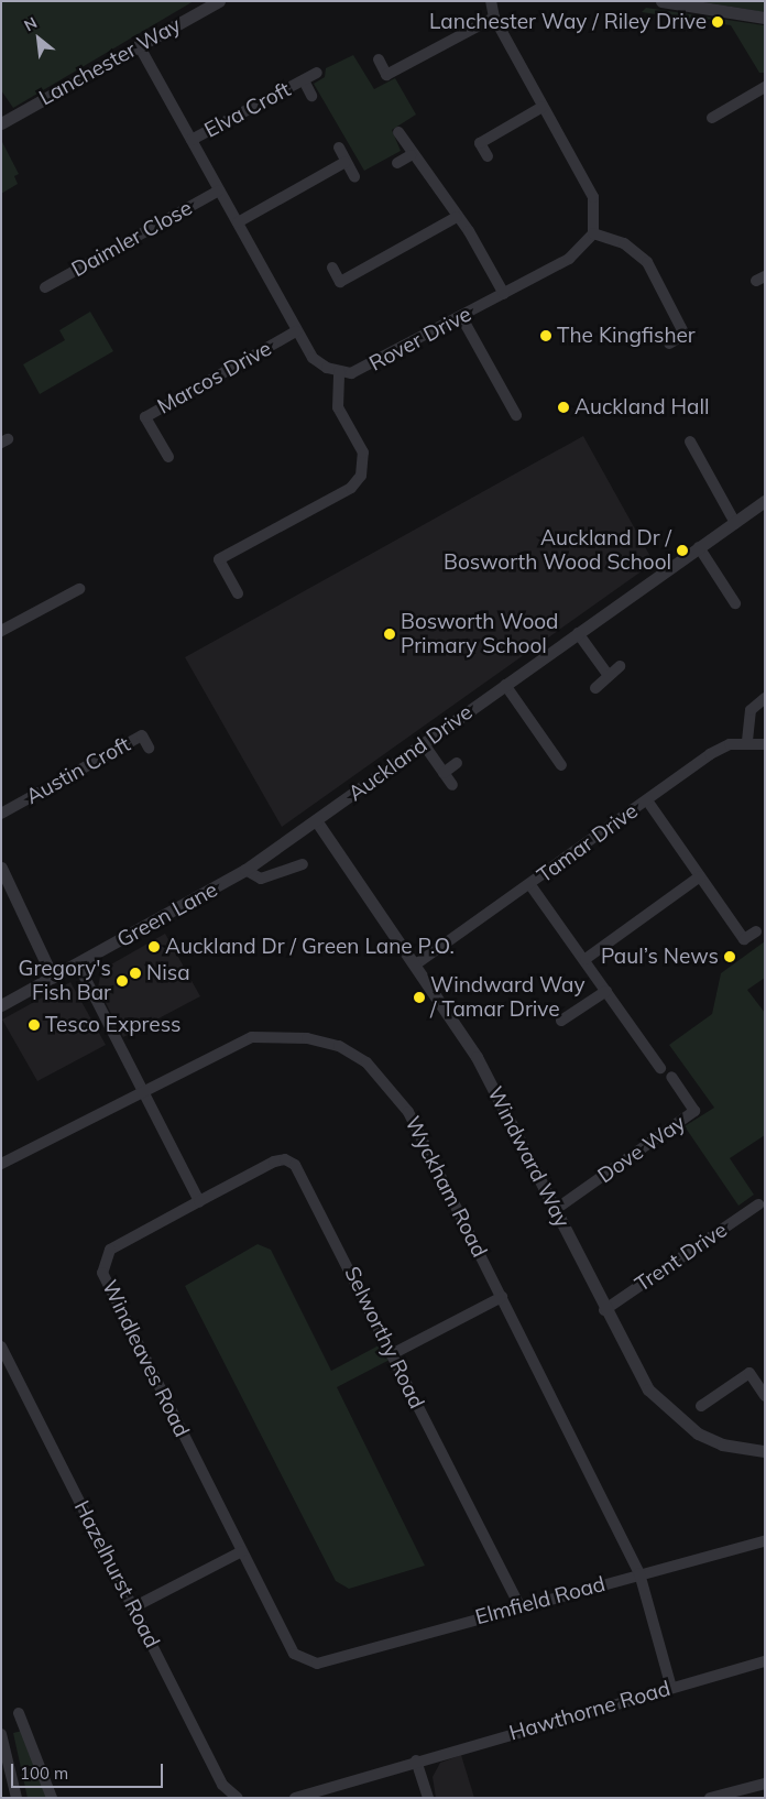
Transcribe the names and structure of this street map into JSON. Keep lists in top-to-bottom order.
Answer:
{
  "streets": {
    "street": [
      "Lanchester Way",
      "Elva Croft",
      "Daimler Close",
      "Rover Drive",
      "Marcos Drive",
      "Auckland Drive",
      "Austin Croft",
      "Tamar Drive",
      "Green Lane",
      "Dove Way",
      "Windward Way",
      "Wyckham Road",
      "Trent Drive",
      "Selworthy Road",
      "Windleaves Road",
      "Hazelhurst Road",
      "Elmfield Road",
      "Hawthorne Road"
    ]
  },
  "crossings": [
    ["Lanchester Way", "Rover Drive"],
    ["Elva Croft", "Rover Drive"],
    ["Daimler Close", "Rover Drive"],
    ["Rover Drive", "Marcos Drive"],
    ["Auckland Drive", "Green Lane"],
    ["Auckland Drive", "Windward Way"],
    ["Tamar Drive", "Windward Way"],
    ["Green Lane", "Windward Way"],
    ["Dove Way", "Windward Way"],
    ["Windward Way", "Trent Drive"],
    ["Wyckham Road", "Elmfield Road"],
    ["Wyckham Road", "Hawthorne Road"],
    ["Selworthy Road", "Windleaves Road"],
    ["Selworthy Road", "Elmfield Road"],
    ["Windleaves Road", "Elmfield Road"]
  ],
  "places": [
    "Lanchester Way / Riley Drive",
    "The Kingfisher",
    "Auckland Hall",
    "Auckland Dr / Bosworth Wood School",
    "Bosworth Wood Primary School",
    "Auckland Dr / Green Lane P.O.",
    "Paul’s News",
    "Nisa",
    "Gregory's Fish Bar",
    "Windward Way / Tamar Drive",
    "Tesco Express"
  ],
  "scale_bar": "100 m",
  "north": "top left"
}
